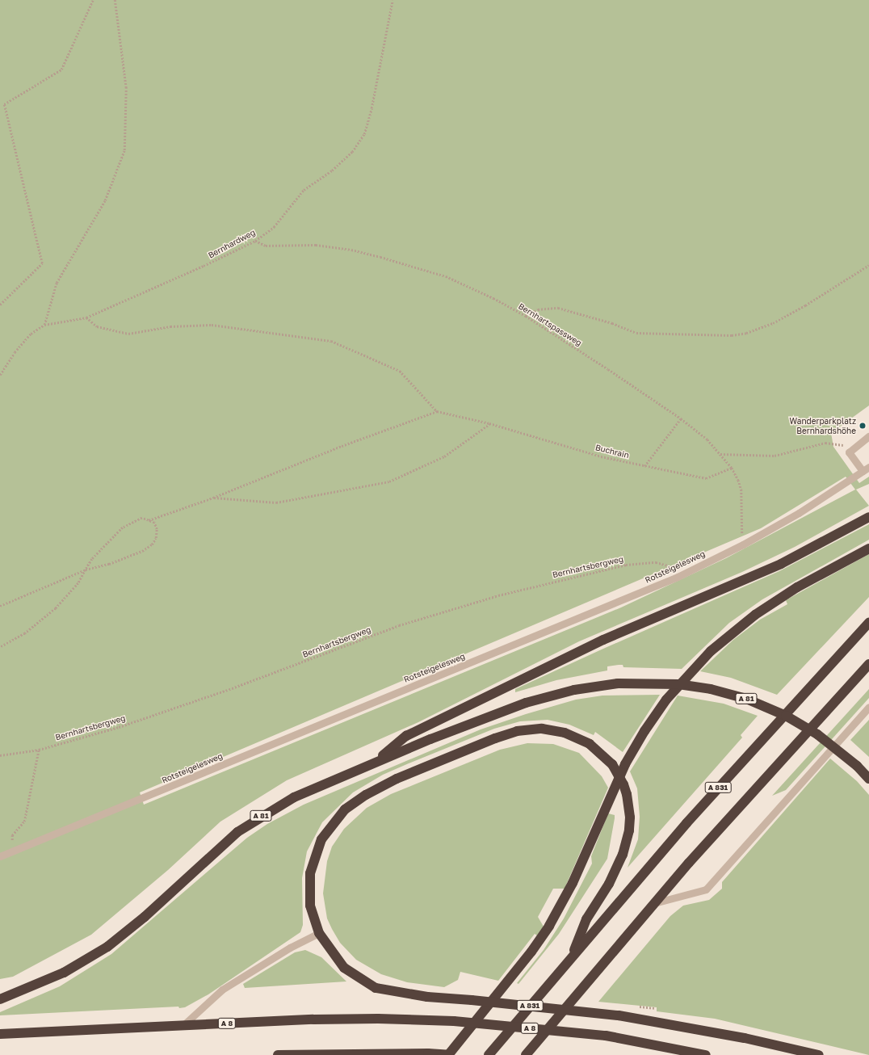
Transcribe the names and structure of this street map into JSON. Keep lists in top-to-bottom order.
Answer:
{
  "streets": {
    "highway": ["A 81", "A 831", "A 8"],
    "lane": ["Rotsteigelesweg"],
    "path": [
      "Bernhardweg",
      "Bernhartspassweg",
      "Buchrain",
      "Bernhartsbergweg"
    ]
  },
  "crossings": [
    ["Bernhardweg", "Bernhartspassweg"],
    ["Bernhartspassweg", "Buchrain"],
    ["Bernhartspassweg", "Rotsteigelesweg"],
    ["Bernhartsbergweg", "Rotsteigelesweg"]
  ],
  "places": ["Wanderparkplatz Bernhardshöhe"]
}
